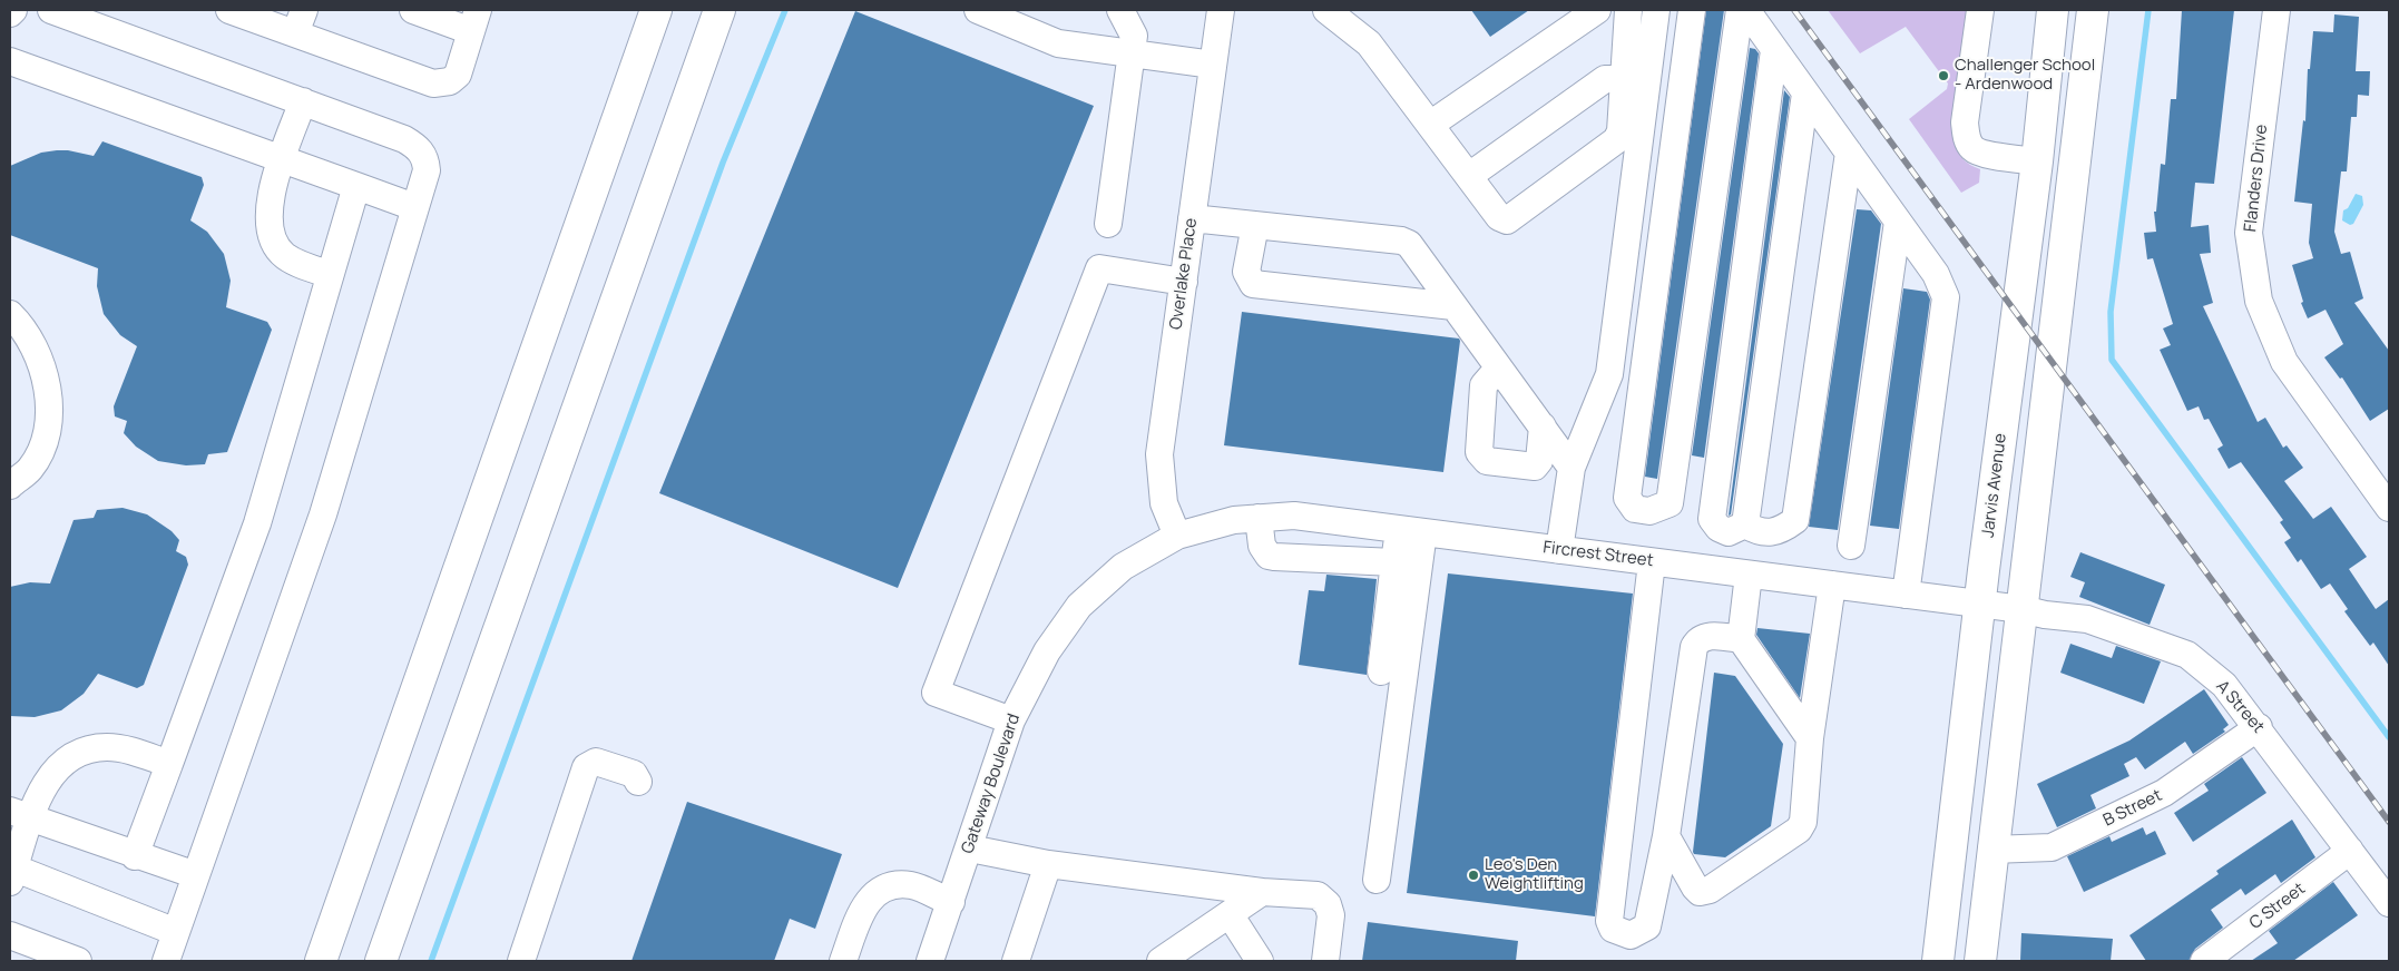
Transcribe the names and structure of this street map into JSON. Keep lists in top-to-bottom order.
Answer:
{
  "streets": {
    "main road": ["Jarvis Avenue"],
    "street": [
      "Flanders Drive",
      "Overlake Place",
      "Fircrest Street",
      "A Street",
      "Gateway Boulevard",
      "B Street",
      "C Street"
    ]
  },
  "crossings": [
    ["Overlake Place", "Fircrest Street"],
    ["Overlake Place", "Gateway Boulevard"],
    ["Jarvis Avenue", "Fircrest Street"],
    ["Fircrest Street", "A Street"],
    ["Fircrest Street", "Gateway Boulevard"],
    ["A Street", "B Street"],
    ["A Street", "C Street"]
  ],
  "places": ["Challenger School - Ardenwood", "Leo's Den Weightlifting"]
}
